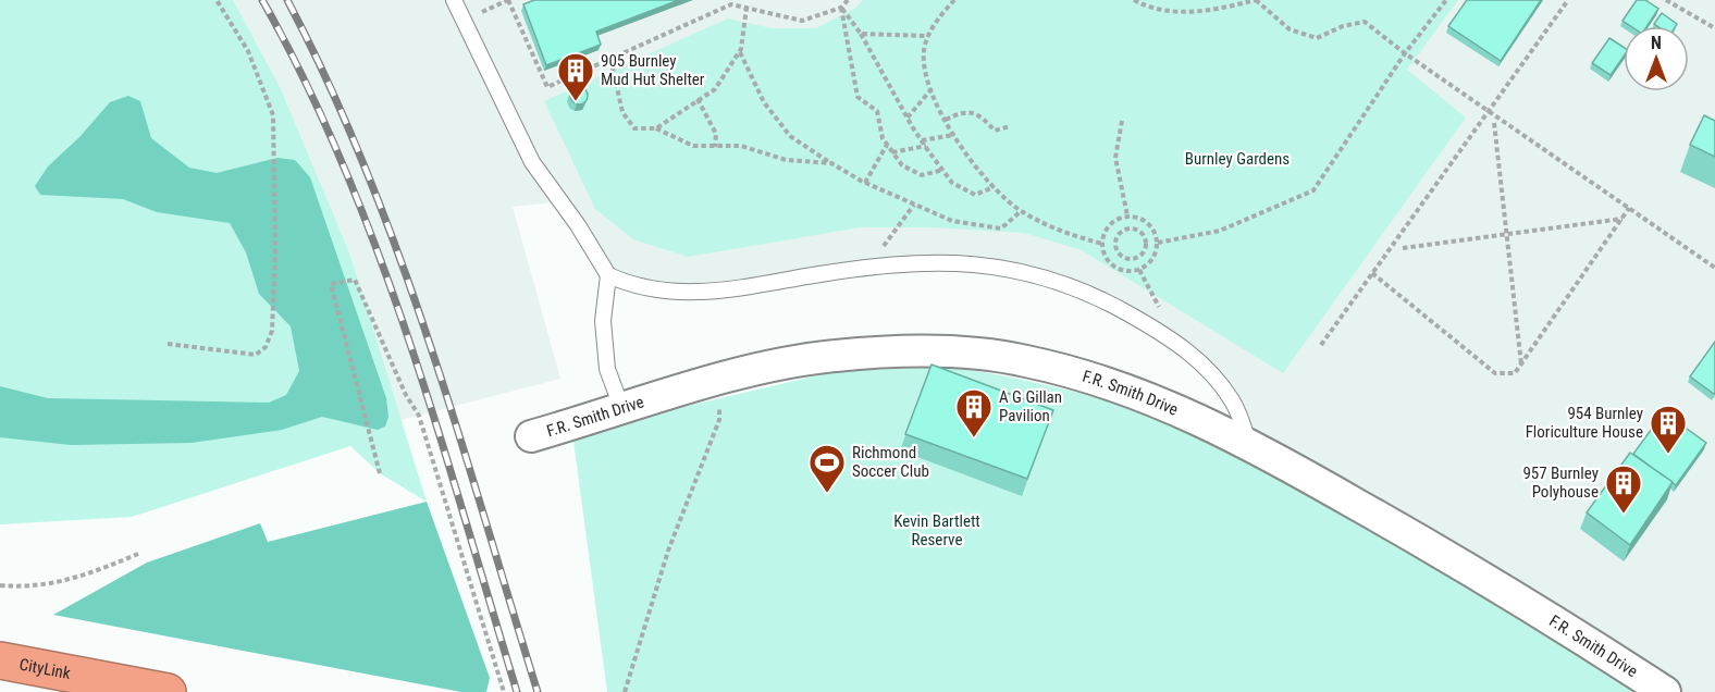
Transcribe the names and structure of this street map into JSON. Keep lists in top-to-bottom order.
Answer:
{
  "streets": {
    "highway": ["CityLink"],
    "street": ["F.R. Smith Drive"]
  },
  "parks": ["Burnley Gardens", "Kevin Bartlett Reserve"],
  "places": {
    "building": [
      "905 Burnley Mud Hut Shelter",
      "A G Gillan Pavilion",
      "954 Burnley Floriculture House",
      "957 Burnley Polyhouse"
    ],
    "sports": ["Richmond Soccer Club"]
  },
  "north": "top"
}
